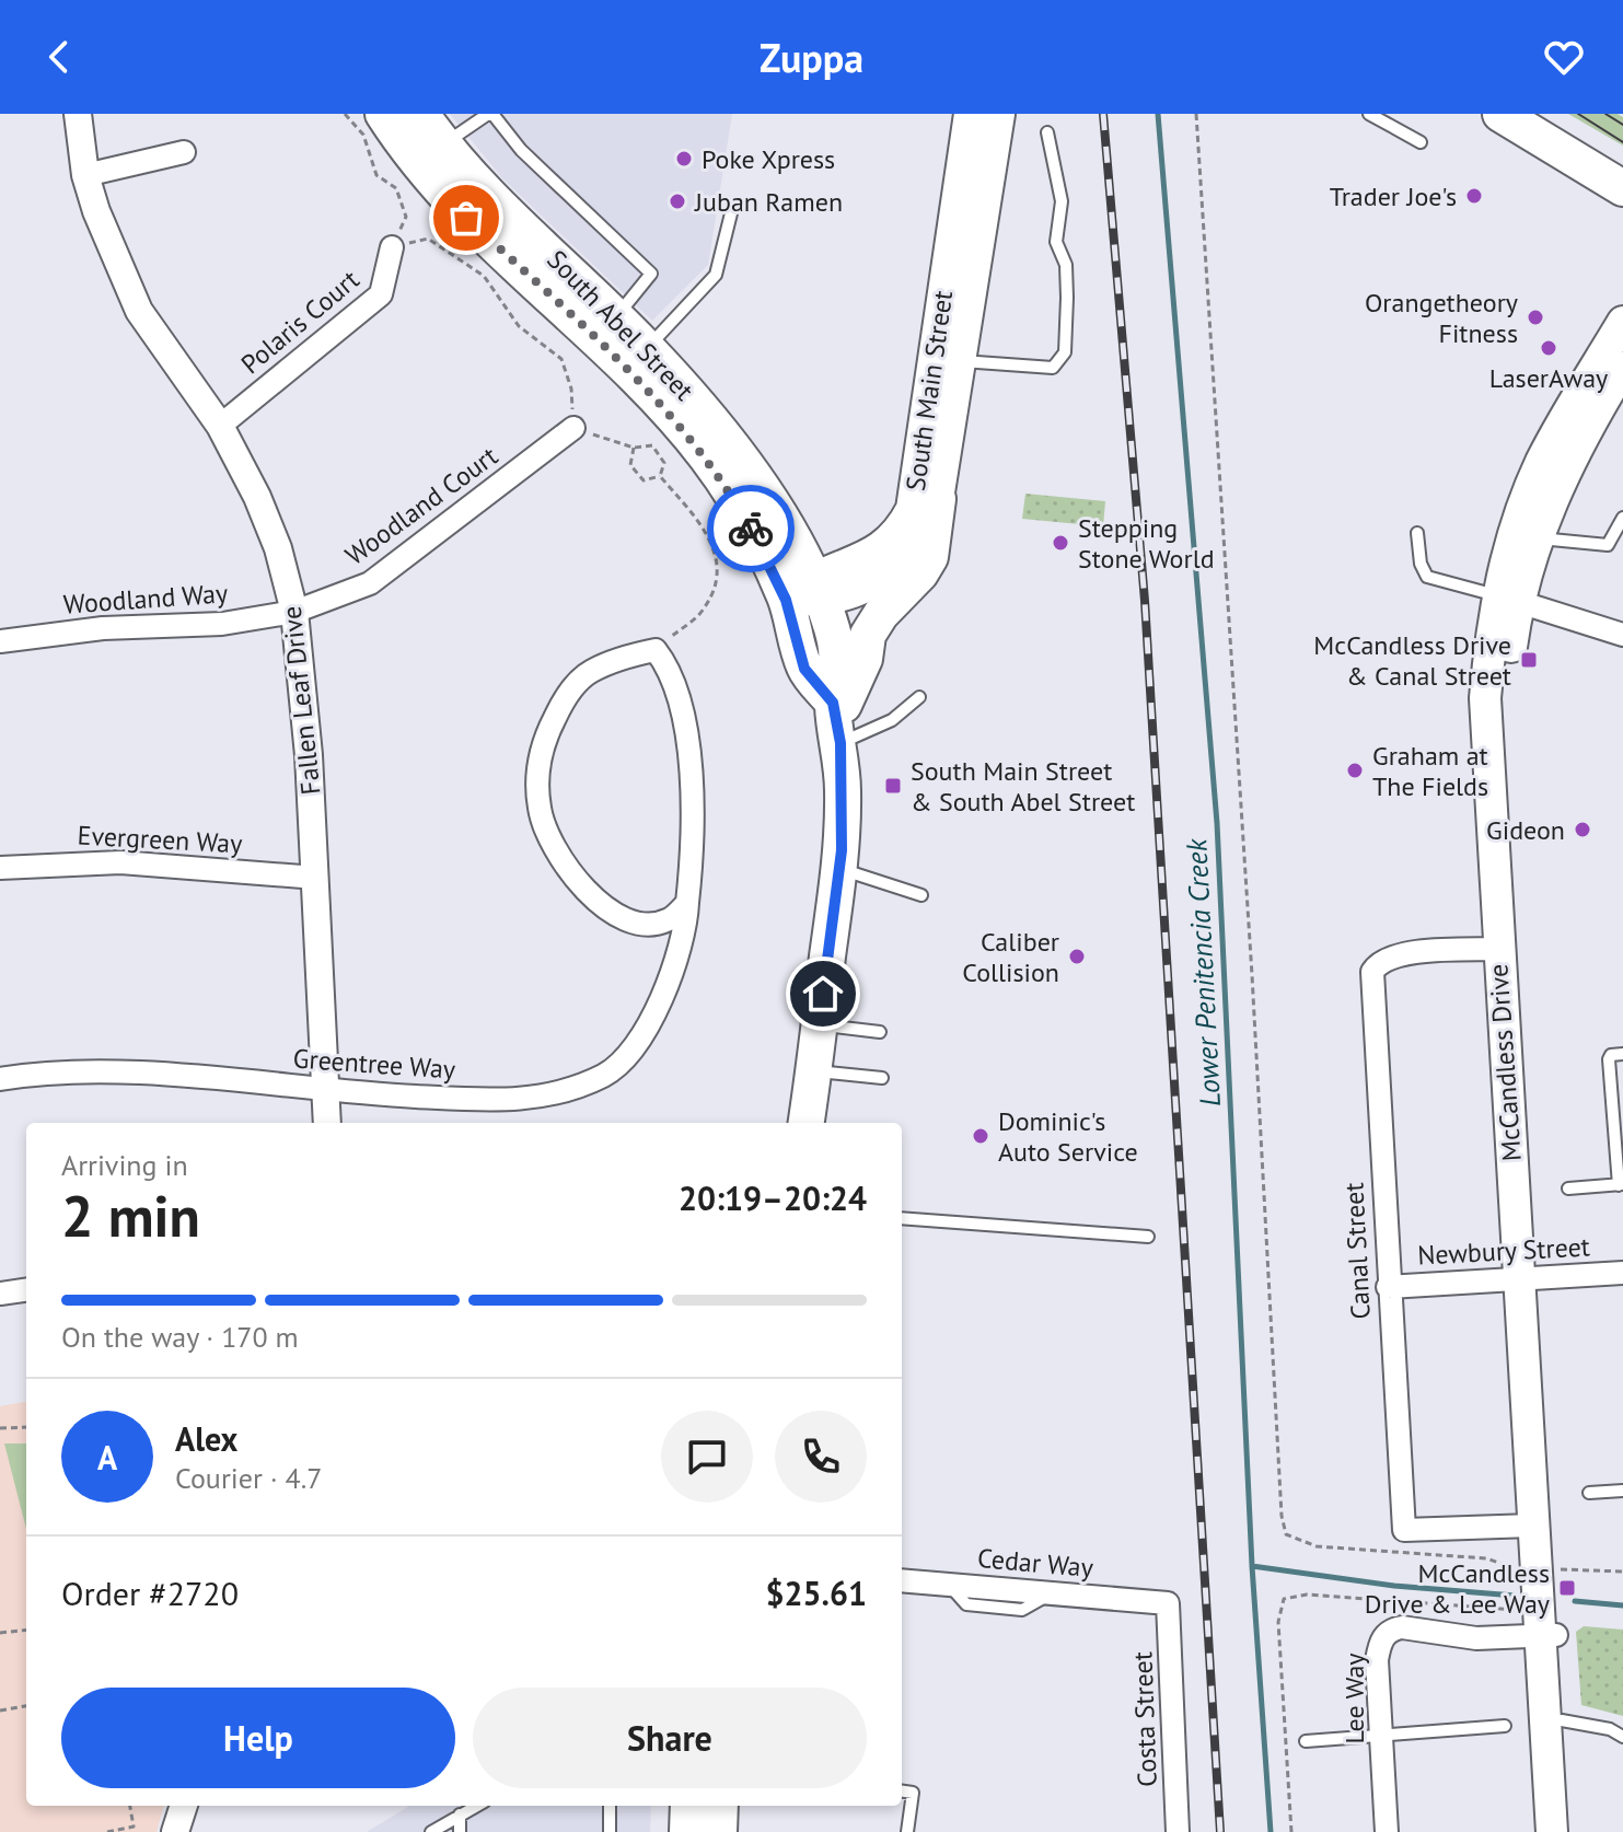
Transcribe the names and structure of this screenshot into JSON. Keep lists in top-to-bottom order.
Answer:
{
  "streets": {
    "main road": ["South Abel Street", "South Main Street", "McCandless Drive"],
    "street": [
      "Polaris Court",
      "Woodland Court",
      "Woodland Way",
      "Fallen Leaf Drive",
      "Evergreen Way",
      "Greentree Way",
      "Canal Street",
      "Newbury Street",
      "Cedar Way",
      "Lee Way",
      "Costa Street"
    ]
  },
  "crossings": [
    ["Polaris Court", "Fallen Leaf Drive"],
    ["South Abel Street", "South Main Street"],
    ["Woodland Court", "Woodland Way"],
    ["Woodland Court", "Fallen Leaf Drive"],
    ["Woodland Way", "Fallen Leaf Drive"],
    ["Fallen Leaf Drive", "Evergreen Way"],
    ["Fallen Leaf Drive", "Greentree Way"],
    ["McCandless Drive", "Canal Street"],
    ["McCandless Drive", "Newbury Street"],
    ["McCandless Drive", "Lee Way"],
    ["Canal Street", "Newbury Street"],
    ["Cedar Way", "Costa Street"]
  ],
  "water": ["Lower Penitencia Creek"],
  "places": {
    "other": [
      "Poke Xpress",
      "Trader Joe's",
      "Juban Ramen",
      "Orangetheory Fitness",
      "LaserAway",
      "Stepping Stone World",
      "Graham at The Fields",
      "Gideon",
      "Caliber Collision",
      "Dominic's Auto Service"
    ],
    "transit": ["McCandless Drive & Canal Street", "South Main Street & South Abel Street", "McCandless Drive & Lee Way"]
  },
  "page": {
    "header": "Zuppa",
    "heading": ["2 min", "Arriving in", "20:19–20:24"],
    "panel": [
      "Alex",
      "Courier · 4.7",
      "Order #2720",
      "$25.61"
    ],
    "bar": "On the way · 170 m",
    "round": "A",
    "buttons": ["Help", "Share"]
  }
}
